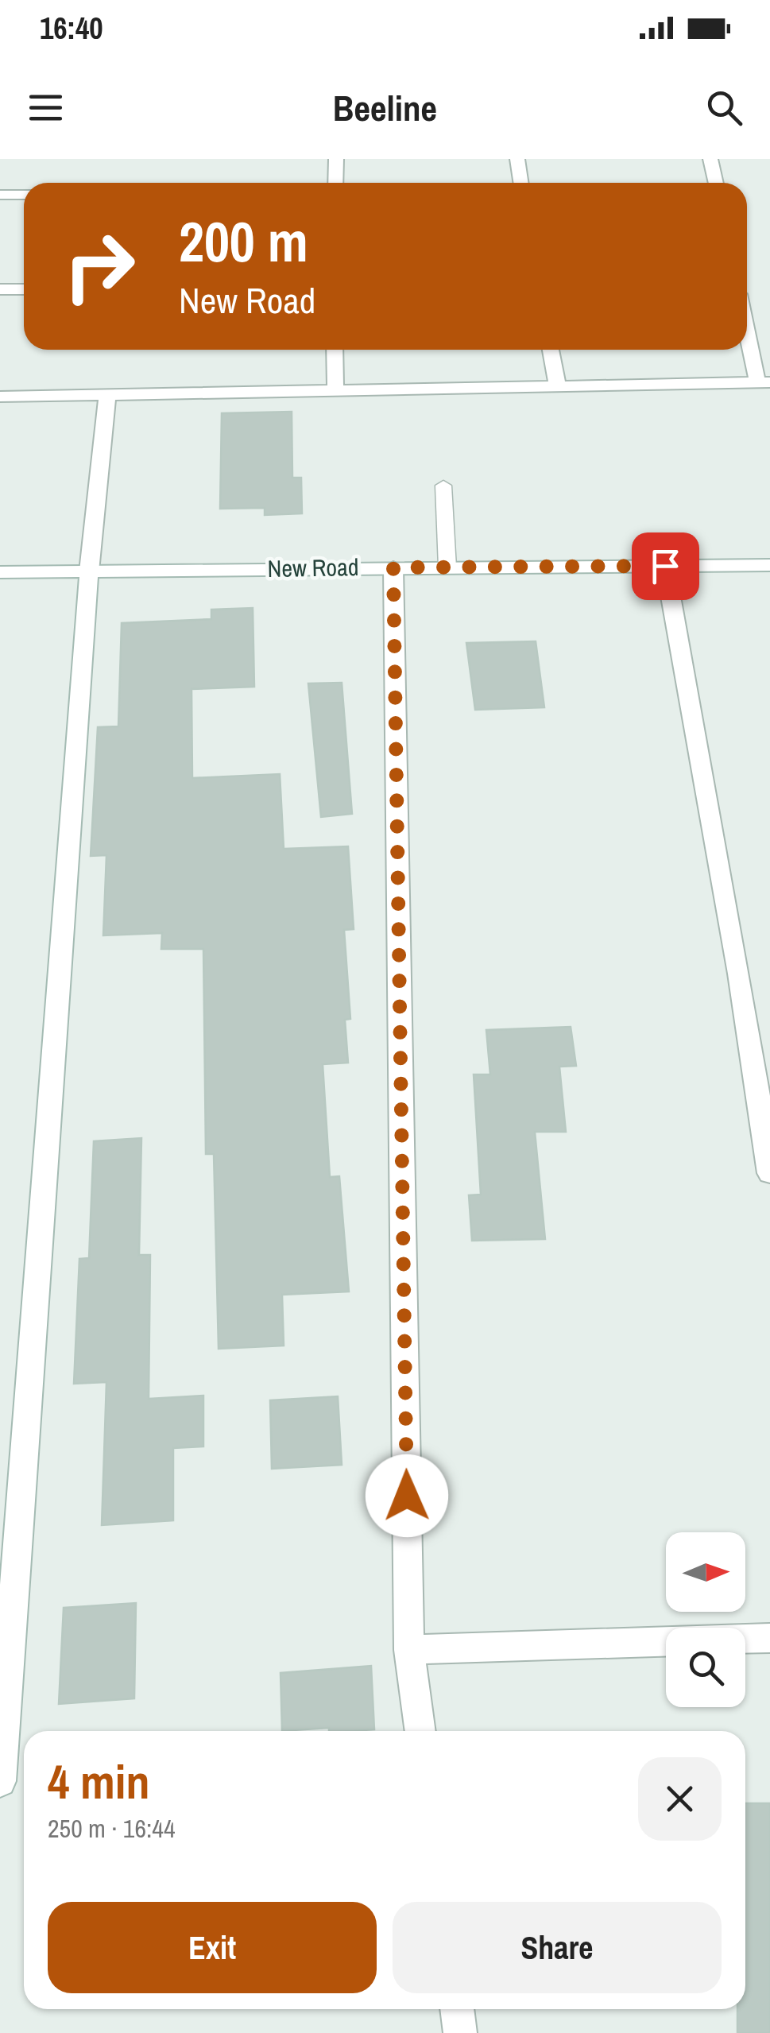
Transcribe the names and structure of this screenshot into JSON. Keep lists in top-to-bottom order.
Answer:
{
  "streets": {
    "street": ["New Road"]
  },
  "north": "right",
  "page": {
    "status": "16:40",
    "header": "Beeline",
    "turn": ["200 m", "New Road"],
    "heading": ["4 min", "250 m · 16:44"],
    "buttons": ["Exit", "Share"]
  }
}
